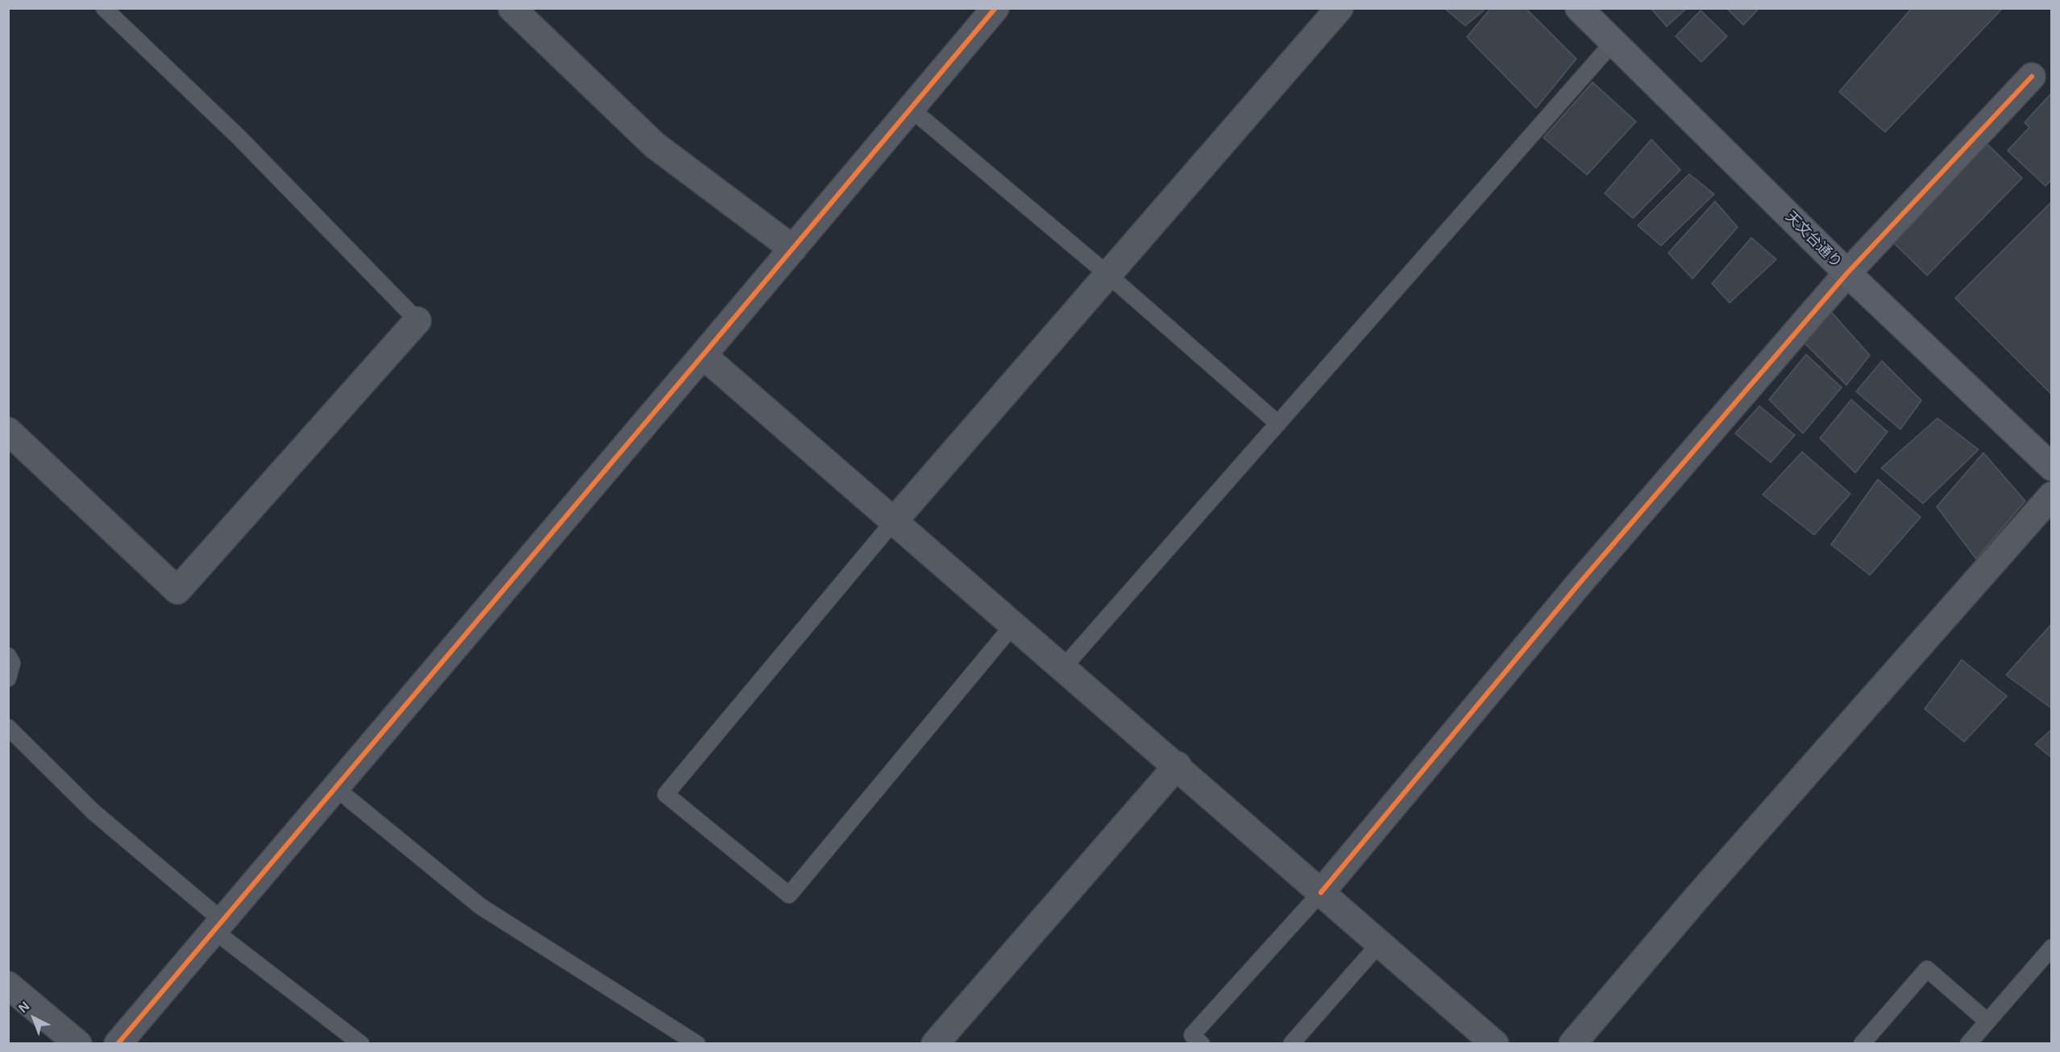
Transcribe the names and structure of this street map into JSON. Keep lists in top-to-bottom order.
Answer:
{
  "streets": {
    "main road": ["天文台通り"]
  },
  "north": "top left"
}
